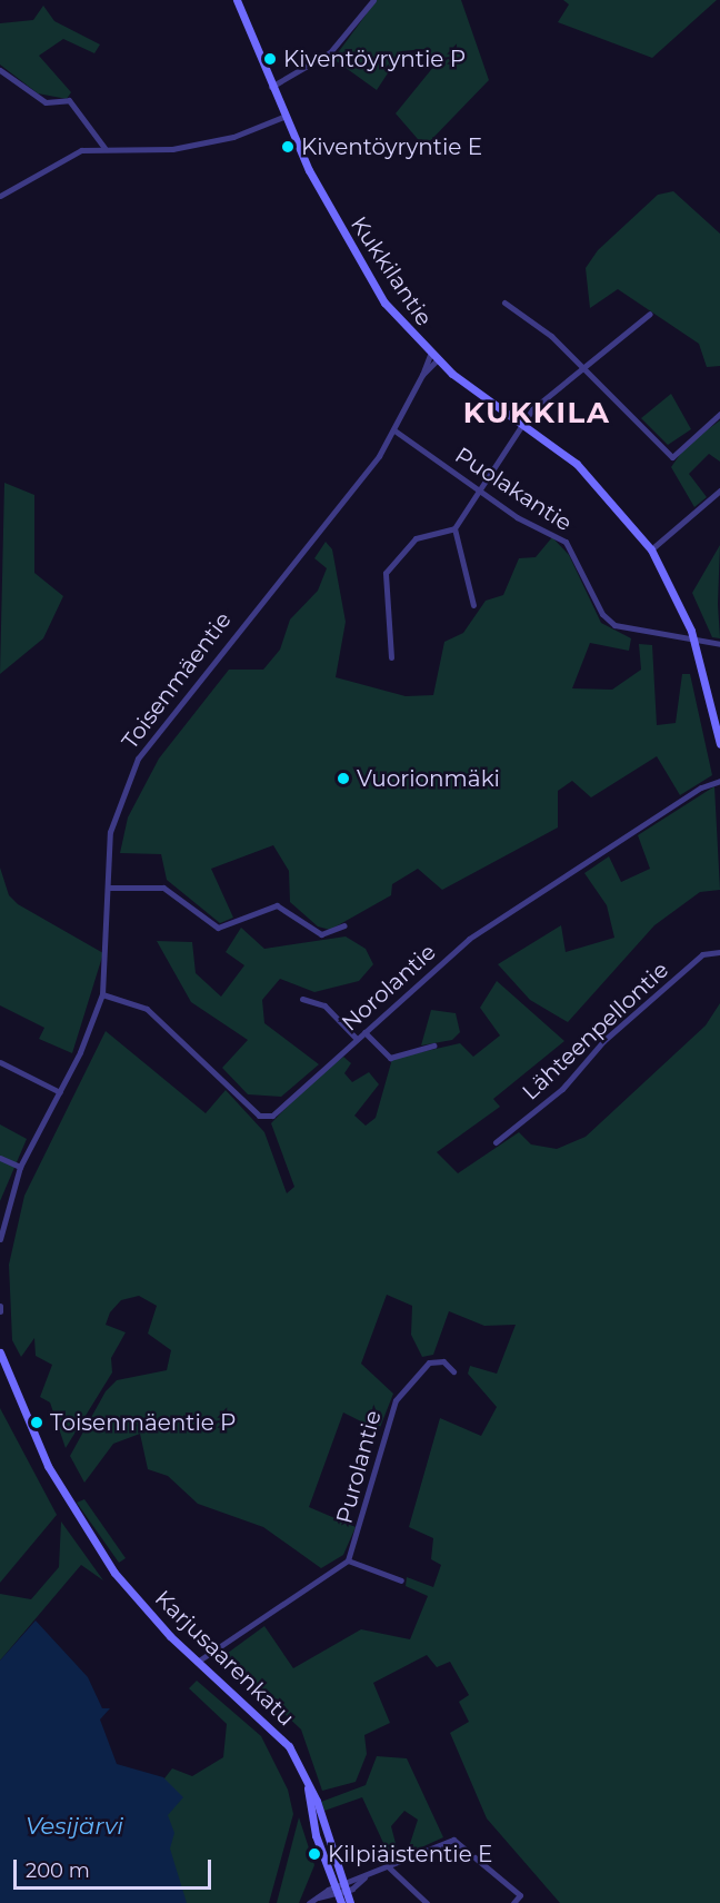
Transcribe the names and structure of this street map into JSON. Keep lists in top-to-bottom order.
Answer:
{
  "streets": {
    "street": [
      "Kukkilantie",
      "Puolakantie",
      "Toisenmäentie",
      "Norolantie",
      "Lähteenpellontie",
      "Purolantie",
      "Karjusaarenkatu"
    ]
  },
  "crossings": [
    ["Kukkilantie", "Puolakantie"],
    ["Kukkilantie", "Toisenmäentie"],
    ["Puolakantie", "Toisenmäentie"],
    ["Toisenmäentie", "Norolantie"]
  ],
  "districts": ["KUKKILA"],
  "water": ["Vesijärvi"],
  "places": [
    "Kiventöyryntie P",
    "Kiventöyryntie E",
    "Vuorionmäki",
    "Toisenmäentie P",
    "Kilpiäistentie E"
  ],
  "scale_bar": "200 m"
}
